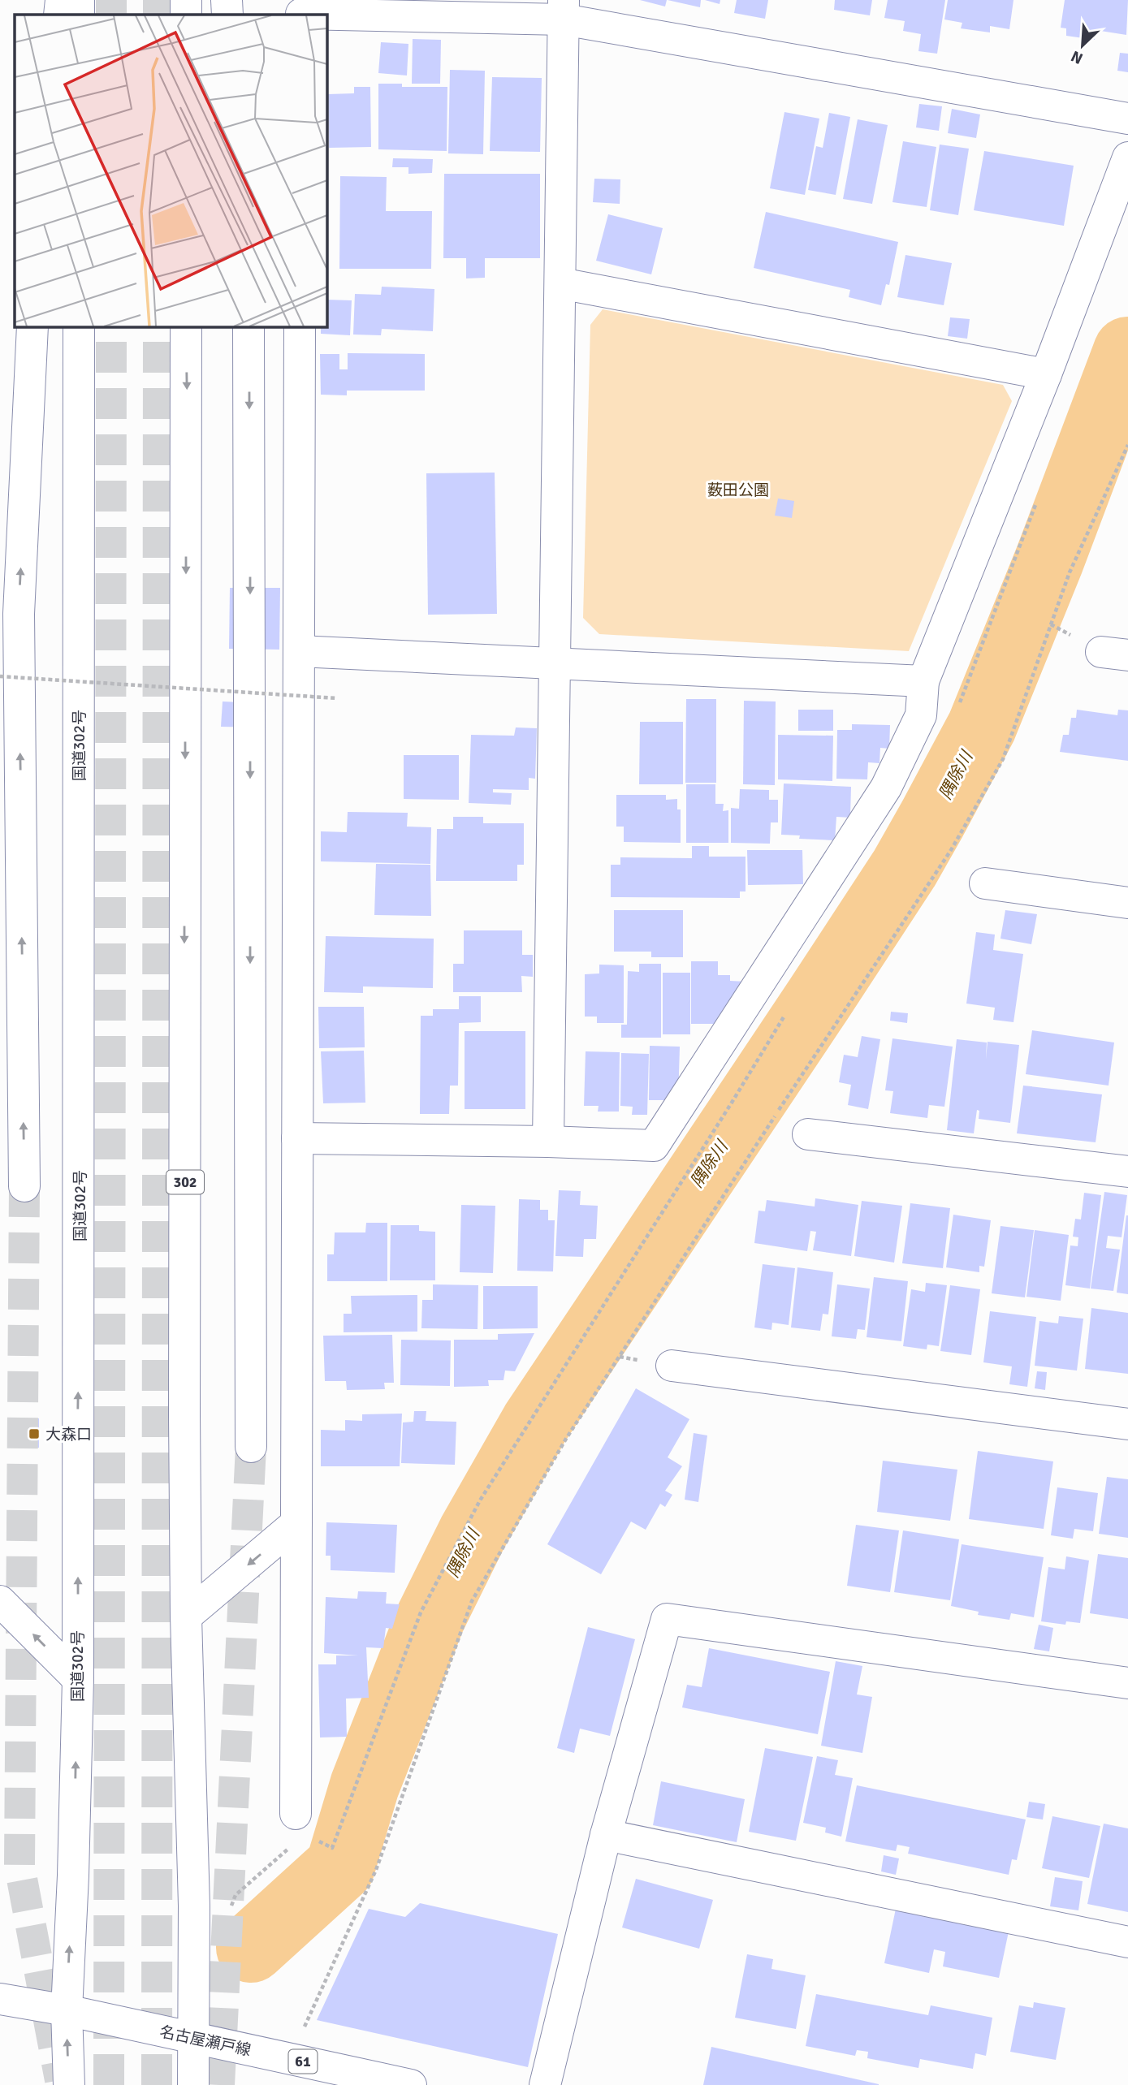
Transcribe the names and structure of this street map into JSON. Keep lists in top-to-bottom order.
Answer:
{
  "streets": {
    "main road": [
      "国道302号",
      "302",
      "名古屋瀬戸線",
      "61"
    ]
  },
  "crossings": [
    ["国道302号", "名古屋瀬戸線"],
    ["302", "名古屋瀬戸線"]
  ],
  "water": ["隅除川"],
  "parks": ["薮田公園"],
  "places": {
    "transit": ["大森口"]
  },
  "north": "bottom left"
}
